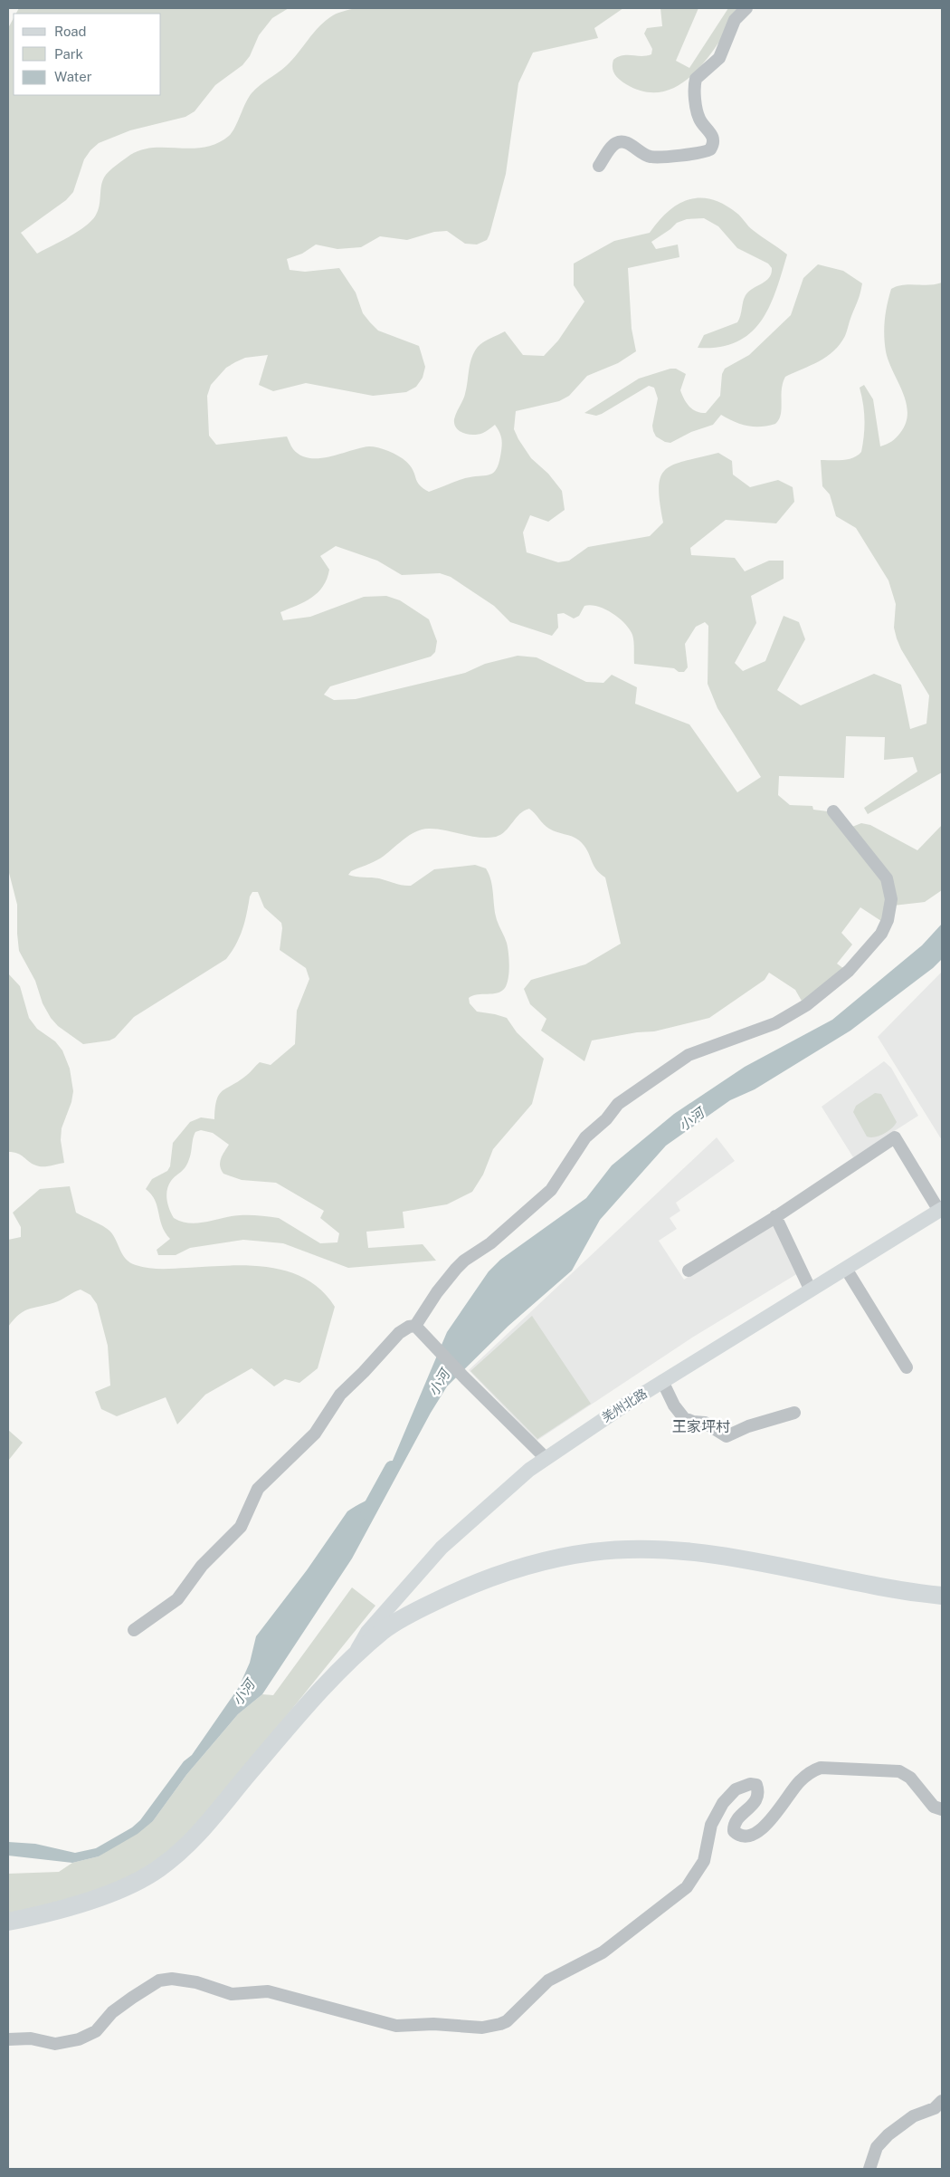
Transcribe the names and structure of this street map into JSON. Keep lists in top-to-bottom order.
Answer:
{
  "streets": {
    "main road": ["羌州北路"]
  },
  "districts": ["王家坪村"],
  "water": ["小河"],
  "legend": ["Road", "Park", "Water"]
}
